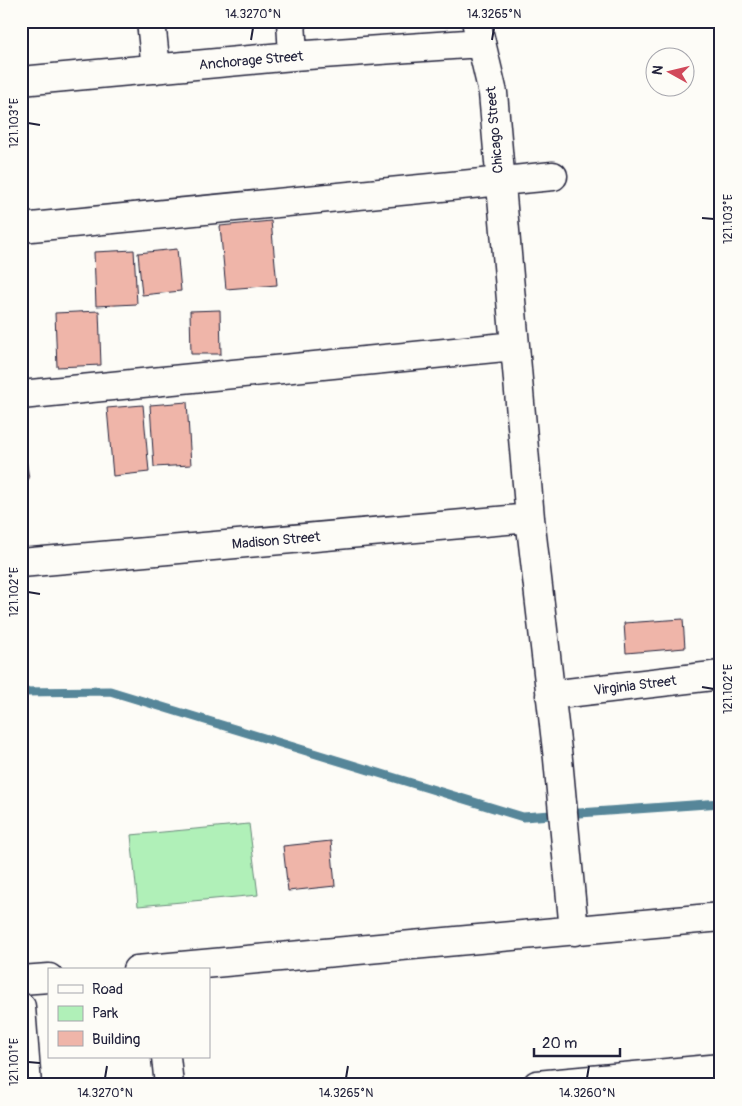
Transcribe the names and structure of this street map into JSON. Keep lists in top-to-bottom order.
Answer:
{
  "streets": {
    "street": [
      "Anchorage Street",
      "Chicago Street",
      "Madison Street",
      "Virginia Street"
    ]
  },
  "crossings": [
    ["Anchorage Street", "Chicago Street"],
    ["Chicago Street", "Madison Street"],
    ["Chicago Street", "Virginia Street"]
  ],
  "legend": ["Road", "Park", "Building"],
  "scale_bar": "20 m",
  "north": "left",
  "coordinates": [
    "14.3270°N",
    "14.3265°N",
    "121.103°E",
    "121.102°E",
    "121.101°E",
    "14.3260°N"
  ]
}
